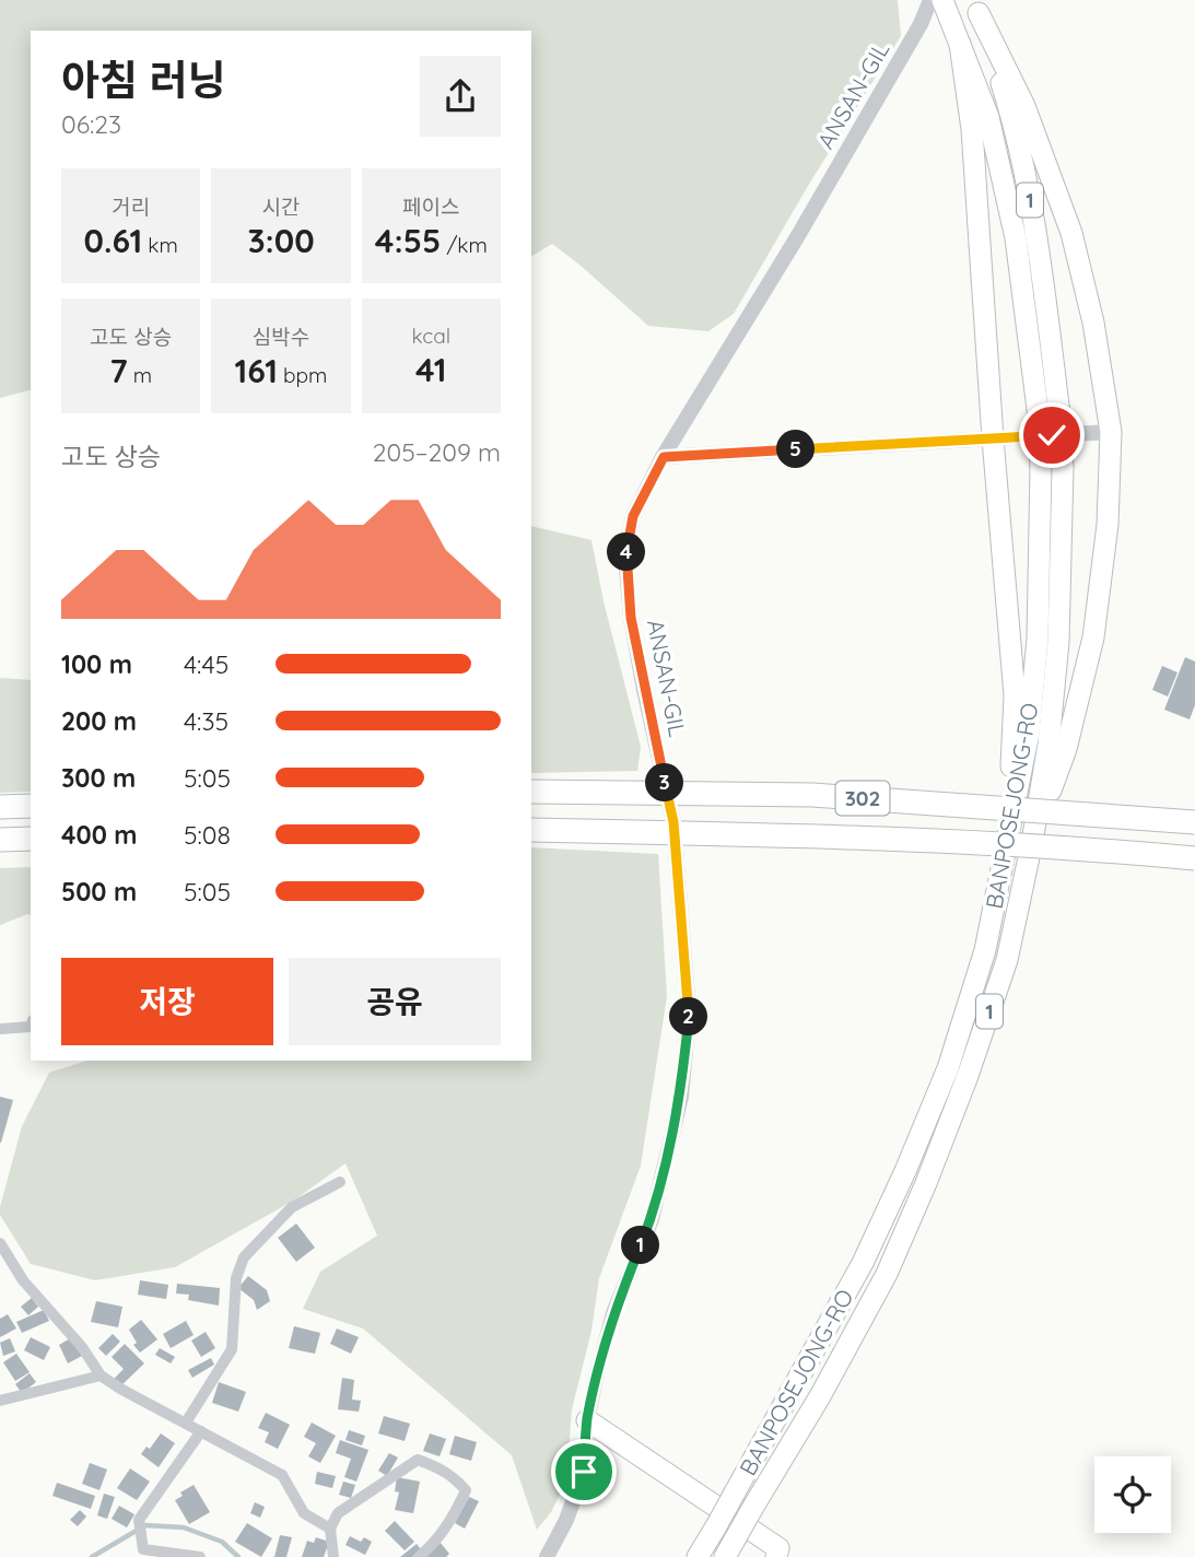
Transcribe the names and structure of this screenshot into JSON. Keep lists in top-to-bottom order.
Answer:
{
  "streets": {
    "highway": ["1", "302", "BANPOSEJONG-RO"],
    "street": ["ANSAN-GIL"]
  },
  "page": {
    "heading": ["아침 러닝", "06:23"],
    "stats": [
      ["거리", "0.61 km"],
      ["시간", "3:00"],
      ["페이스", "4:55 /km"],
      ["고도 상승", "7 m"],
      ["심박수", "161 bpm"],
      ["kcal", "41"]
    ],
    "chart": ["고도 상승", "205–209 m"],
    "pins": [
      "5",
      "4",
      "3",
      "2",
      "1"
    ],
    "list": [
      {
        "name": "100 m",
        "note": "4:45"
      },
      {
        "name": "200 m",
        "note": "4:35"
      },
      {
        "name": "300 m",
        "note": "5:05"
      },
      {
        "name": "400 m",
        "note": "5:08"
      },
      {
        "name": "500 m",
        "note": "5:05"
      }
    ],
    "buttons": ["저장", "공유"]
  }
}
